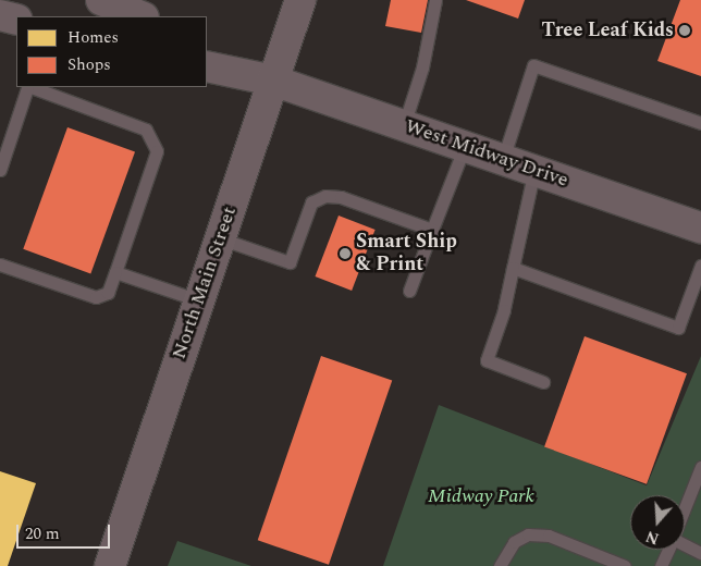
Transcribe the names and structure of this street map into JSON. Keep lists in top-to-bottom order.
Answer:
{
  "streets": {
    "main road": ["West Midway Drive", "North Main Street"]
  },
  "crossings": [
    ["West Midway Drive", "North Main Street"]
  ],
  "parks": ["Midway Park"],
  "places": ["Tree Leaf Kids", "Smart Ship & Print"],
  "legend": ["Homes", "Shops"],
  "scale_bar": "20 m",
  "north": "bottom"
}
